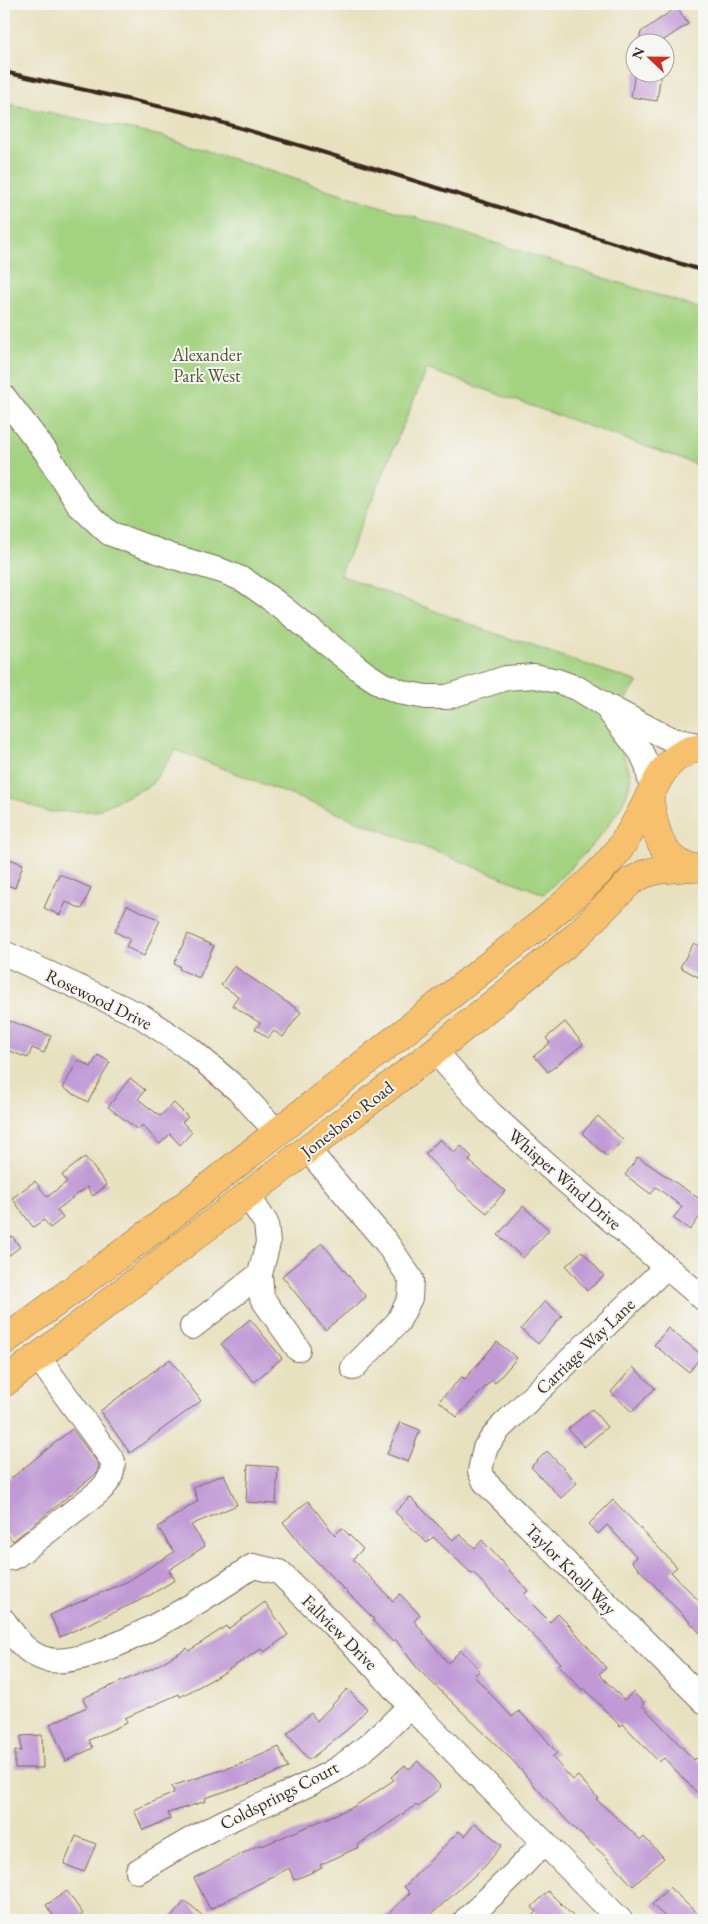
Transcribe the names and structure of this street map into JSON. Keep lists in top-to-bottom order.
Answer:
{
  "streets": {
    "main road": ["Jonesboro Road"],
    "street": [
      "Rosewood Drive",
      "Whisper Wind Drive",
      "Carriage Way Lane",
      "Taylor Knoll Way",
      "Fallview Drive",
      "Coldsprings Court"
    ]
  },
  "crossings": [
    ["Rosewood Drive", "Jonesboro Road"],
    ["Jonesboro Road", "Whisper Wind Drive"],
    ["Whisper Wind Drive", "Carriage Way Lane"],
    ["Carriage Way Lane", "Taylor Knoll Way"],
    ["Fallview Drive", "Coldsprings Court"]
  ],
  "parks": ["Alexander Park West"],
  "north": "left"
}
